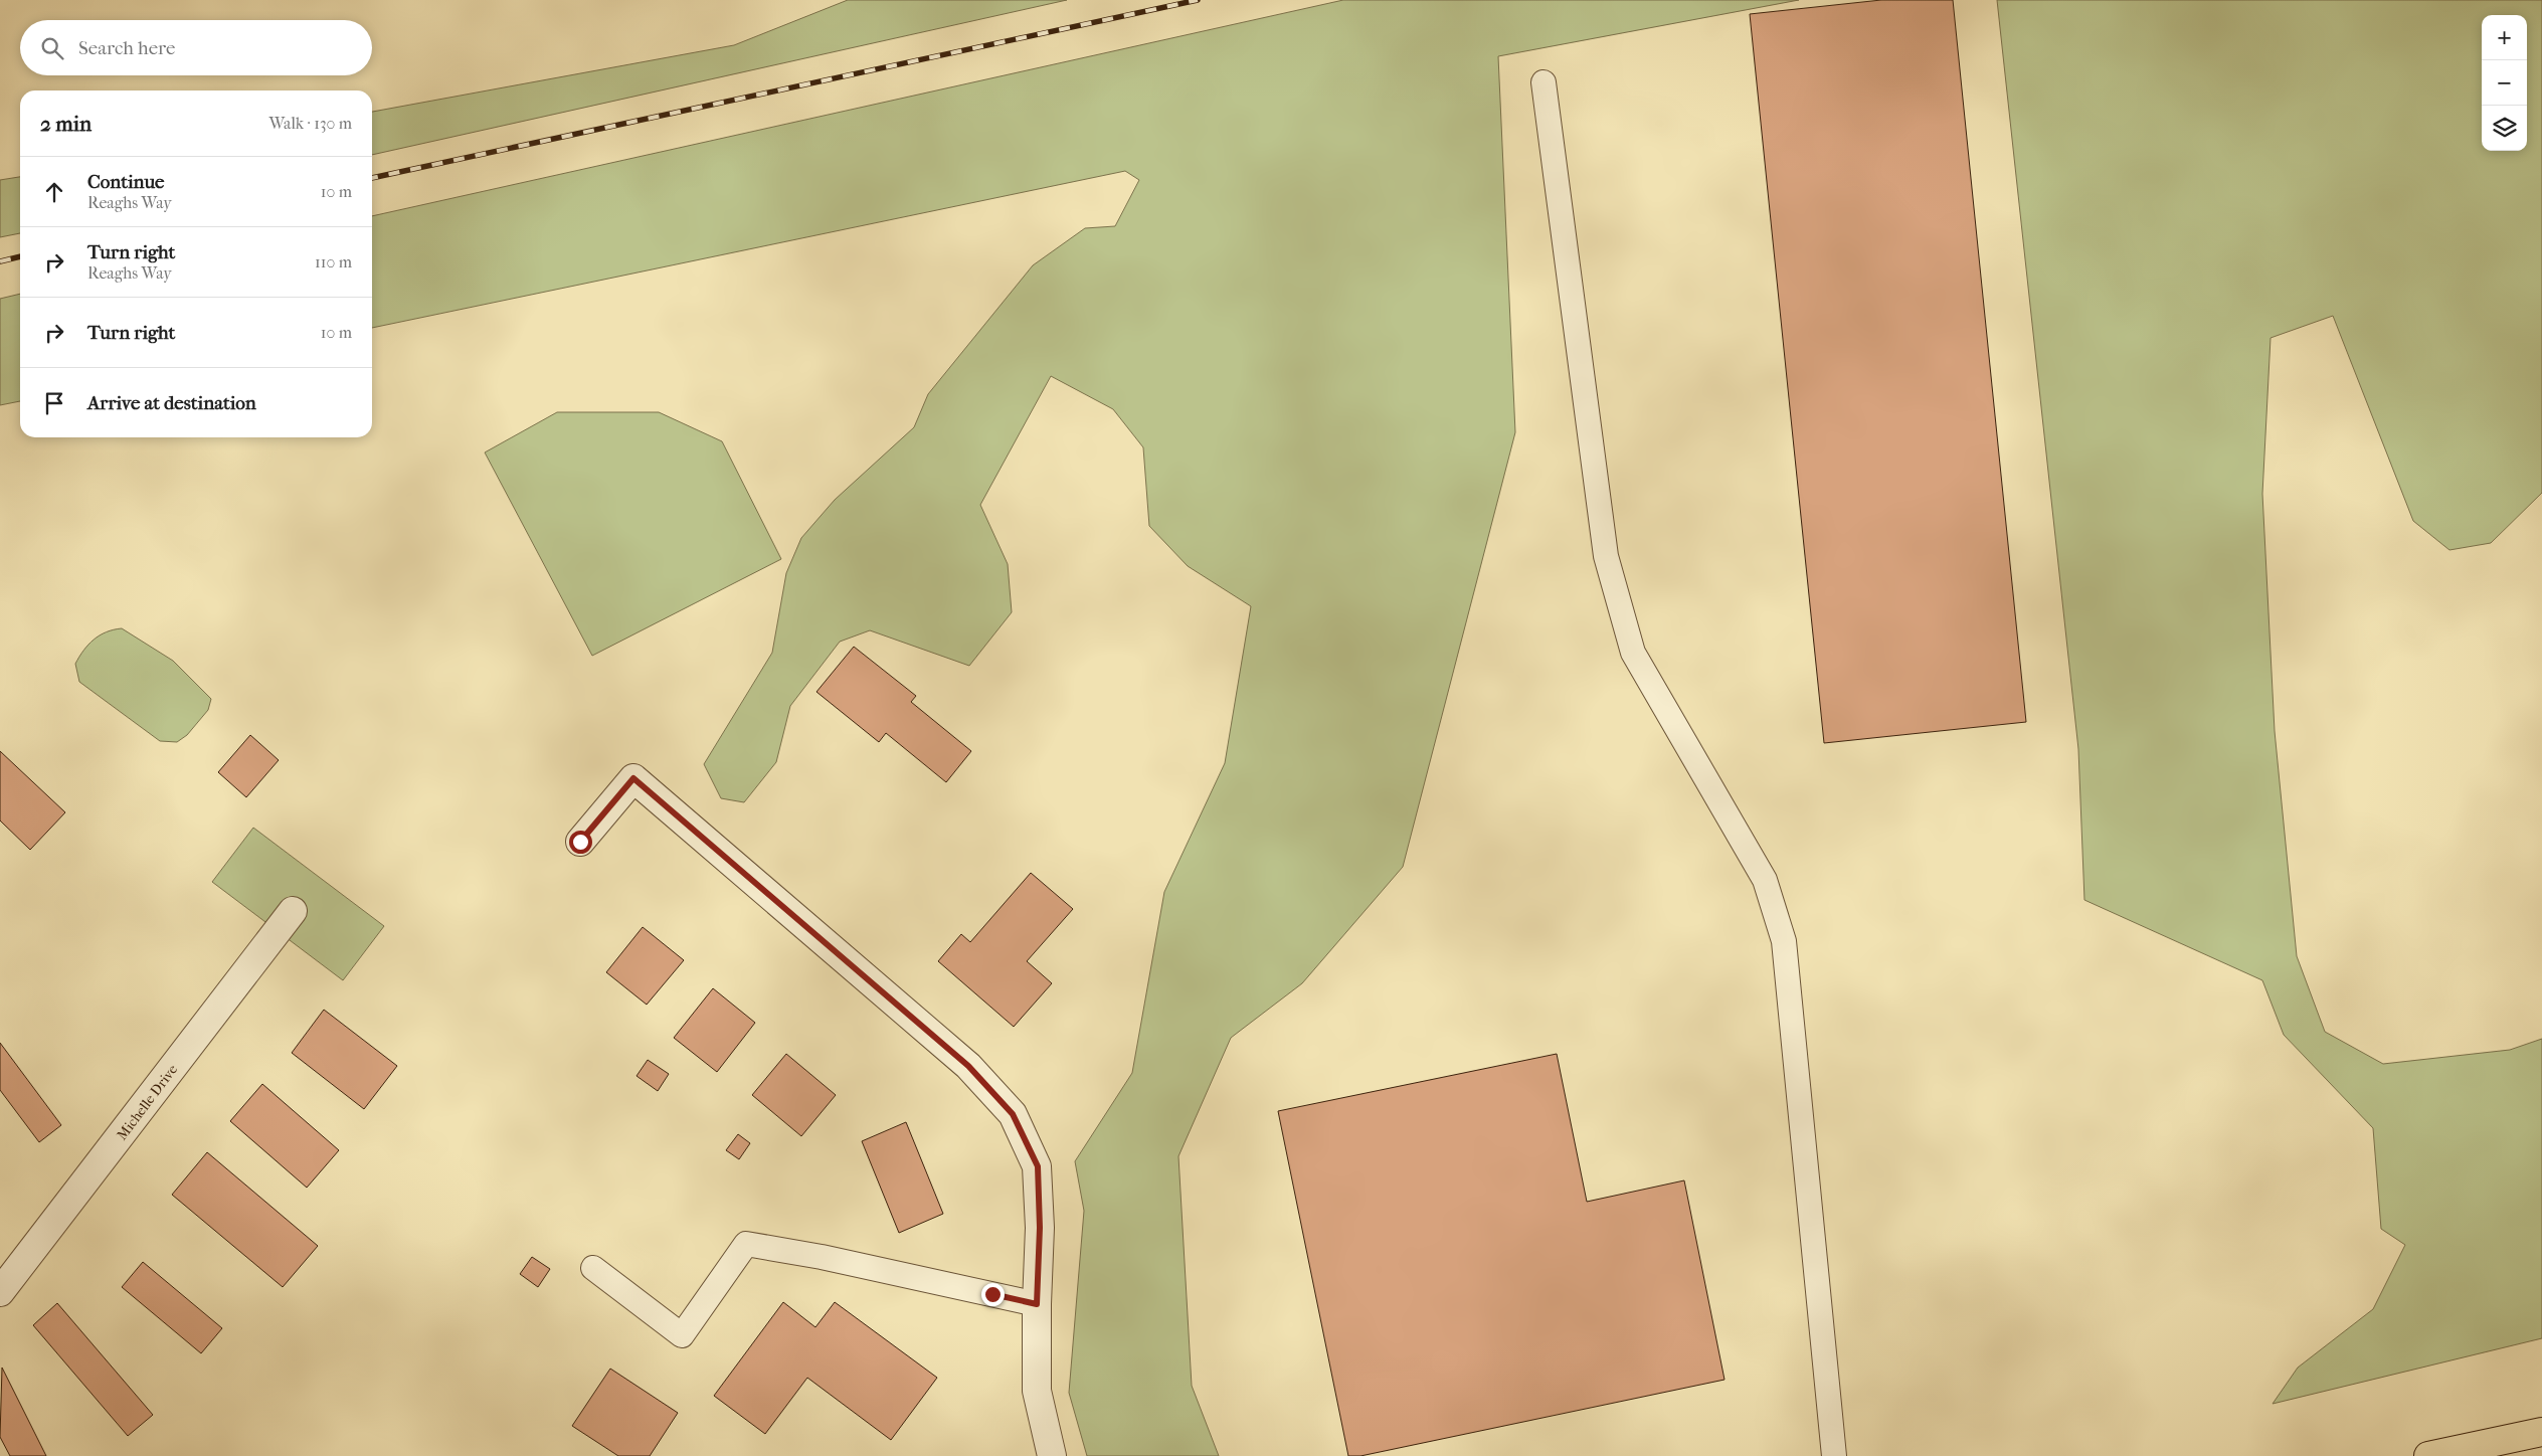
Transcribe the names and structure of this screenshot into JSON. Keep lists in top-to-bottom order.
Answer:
{
  "streets": {
    "street": ["Michelle Drive"]
  },
  "page": {
    "map_buttons": ["+", "−"],
    "search": "Search here",
    "heading": ["2 min", "Walk · 130 m"],
    "list": [
      ["Continue", "Reaghs Way", "10 m"],
      ["Turn right", "Reaghs Way", "110 m"],
      ["Turn right", "10 m"],
      "Arrive at destination"
    ]
  }
}
